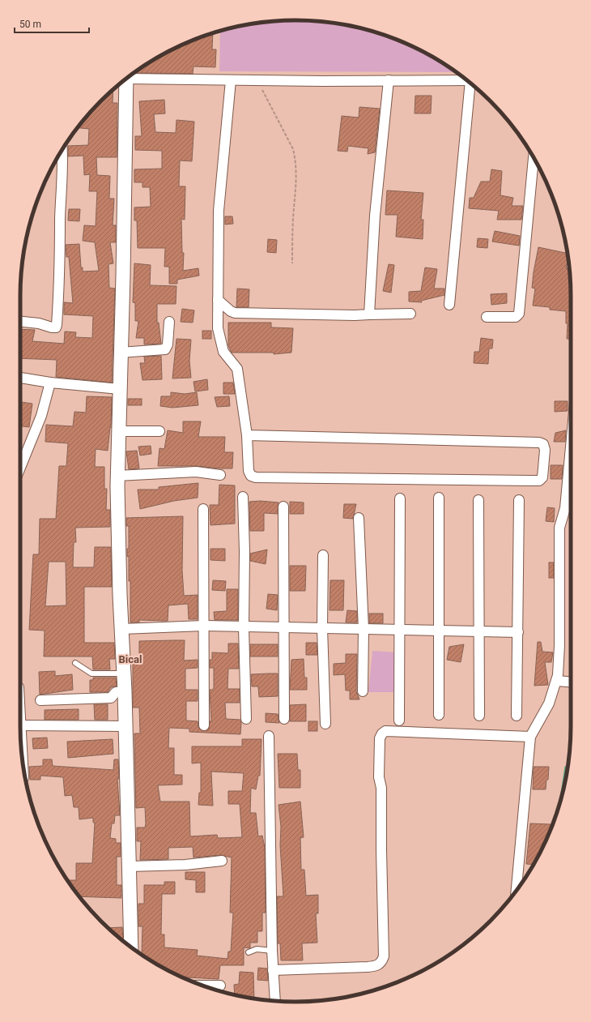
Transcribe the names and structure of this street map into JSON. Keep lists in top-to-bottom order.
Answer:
{
  "districts": ["Bical"],
  "scale_bar": "50 m"
}
